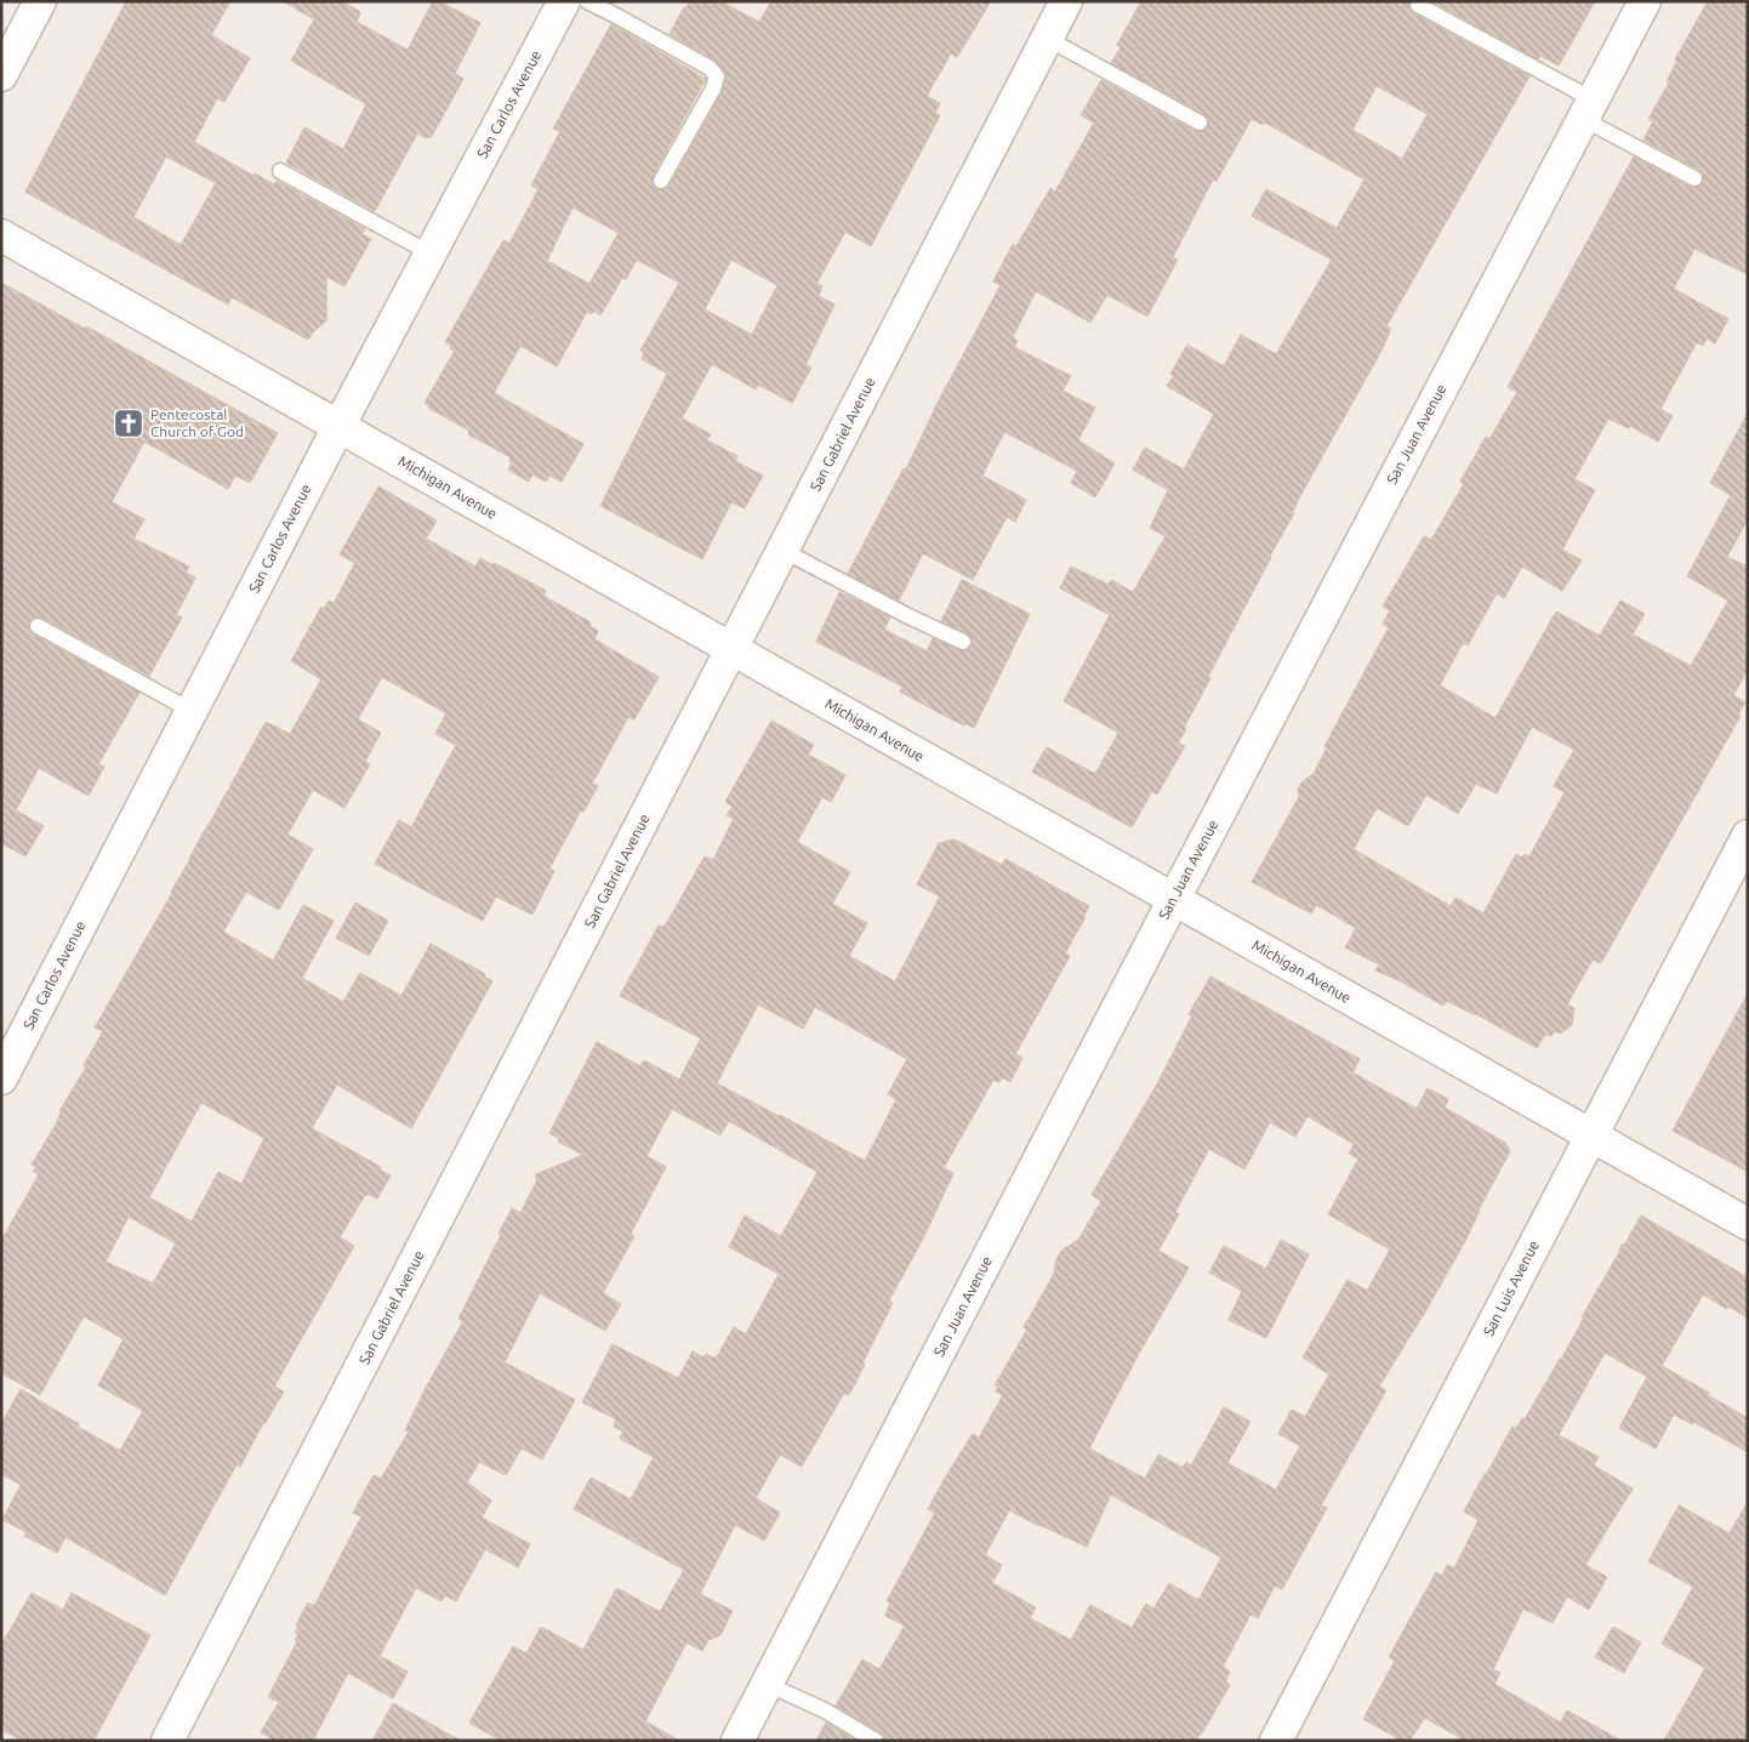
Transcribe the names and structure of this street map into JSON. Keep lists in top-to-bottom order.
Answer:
{
  "streets": {
    "street": [
      "San Carlos Avenue",
      "San Gabriel Avenue",
      "San Juan Avenue",
      "Michigan Avenue",
      "San Luis Avenue"
    ]
  },
  "crossings": [
    ["San Carlos Avenue", "Michigan Avenue"],
    ["San Gabriel Avenue", "Michigan Avenue"],
    ["San Juan Avenue", "Michigan Avenue"],
    ["Michigan Avenue", "San Luis Avenue"]
  ],
  "places": {
    "church": ["Pentecostal Church of God"]
  }
}
